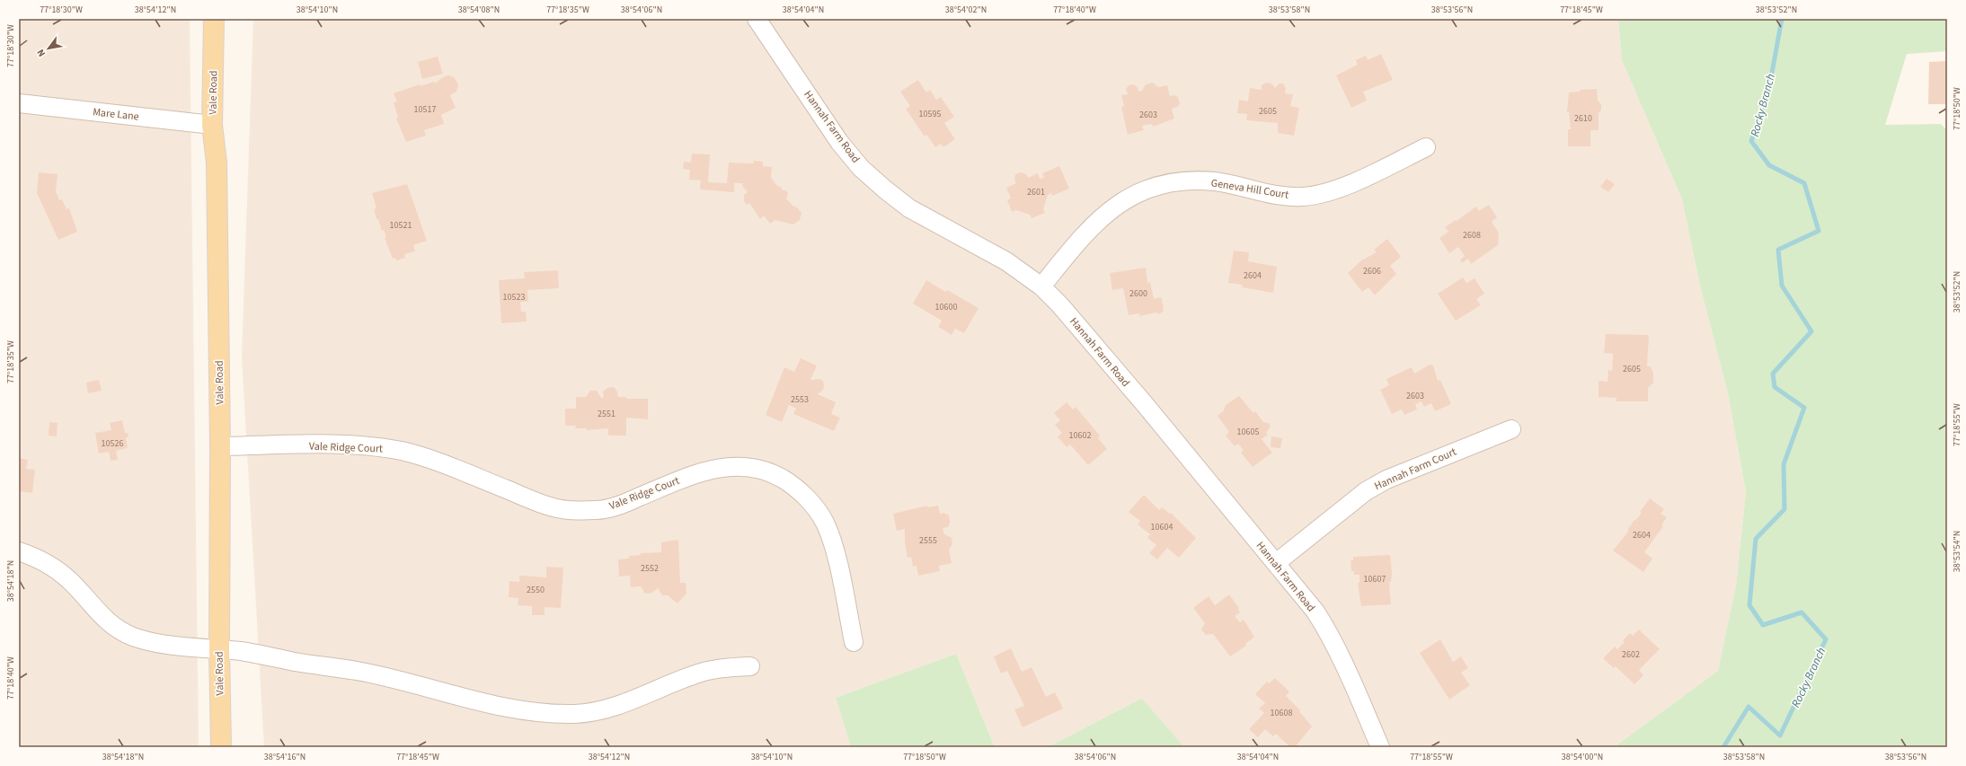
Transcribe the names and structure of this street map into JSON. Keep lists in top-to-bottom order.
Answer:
{
  "streets": {
    "main road": ["Vale Road"],
    "street": [
      "Mare Lane",
      "Hannah Farm Road",
      "Geneva Hill Court",
      "Vale Ridge Court",
      "Hannah Farm Court"
    ]
  },
  "crossings": [
    ["Vale Road", "Mare Lane"],
    ["Vale Road", "Vale Ridge Court"],
    ["Hannah Farm Road", "Geneva Hill Court"],
    ["Hannah Farm Road", "Hannah Farm Court"]
  ],
  "water": ["Rocky Branch"],
  "house_numbers": [
    "10517",
    "2605",
    "10595",
    "2603",
    "2610",
    "2601",
    "10521",
    "2608",
    "2606",
    "2604",
    "2600",
    "10523",
    "10600",
    "2605",
    "2603",
    "2553",
    "2551",
    "10605",
    "10602",
    "10526",
    "10604",
    "2604",
    "2555",
    "2552",
    "10607",
    "2550",
    "2602",
    "10608"
  ],
  "north": "bottom left",
  "coordinates": [
    "77°18'30\"W",
    "38°54'12\"N",
    "38°54'10\"N",
    "38°54'08\"N",
    "77°18'35\"W",
    "38°54'06\"N",
    "38°54'04\"N",
    "38°54'02\"N",
    "77°18'40\"W",
    "38°53'58\"N",
    "38°53'56\"N",
    "77°18'45\"W",
    "38°53'52\"N",
    "77°18'50\"W",
    "77°18'55\"W",
    "38°53'54\"N",
    "38°54'18\"N",
    "38°54'16\"N",
    "38°54'00\"N"
  ]
}
